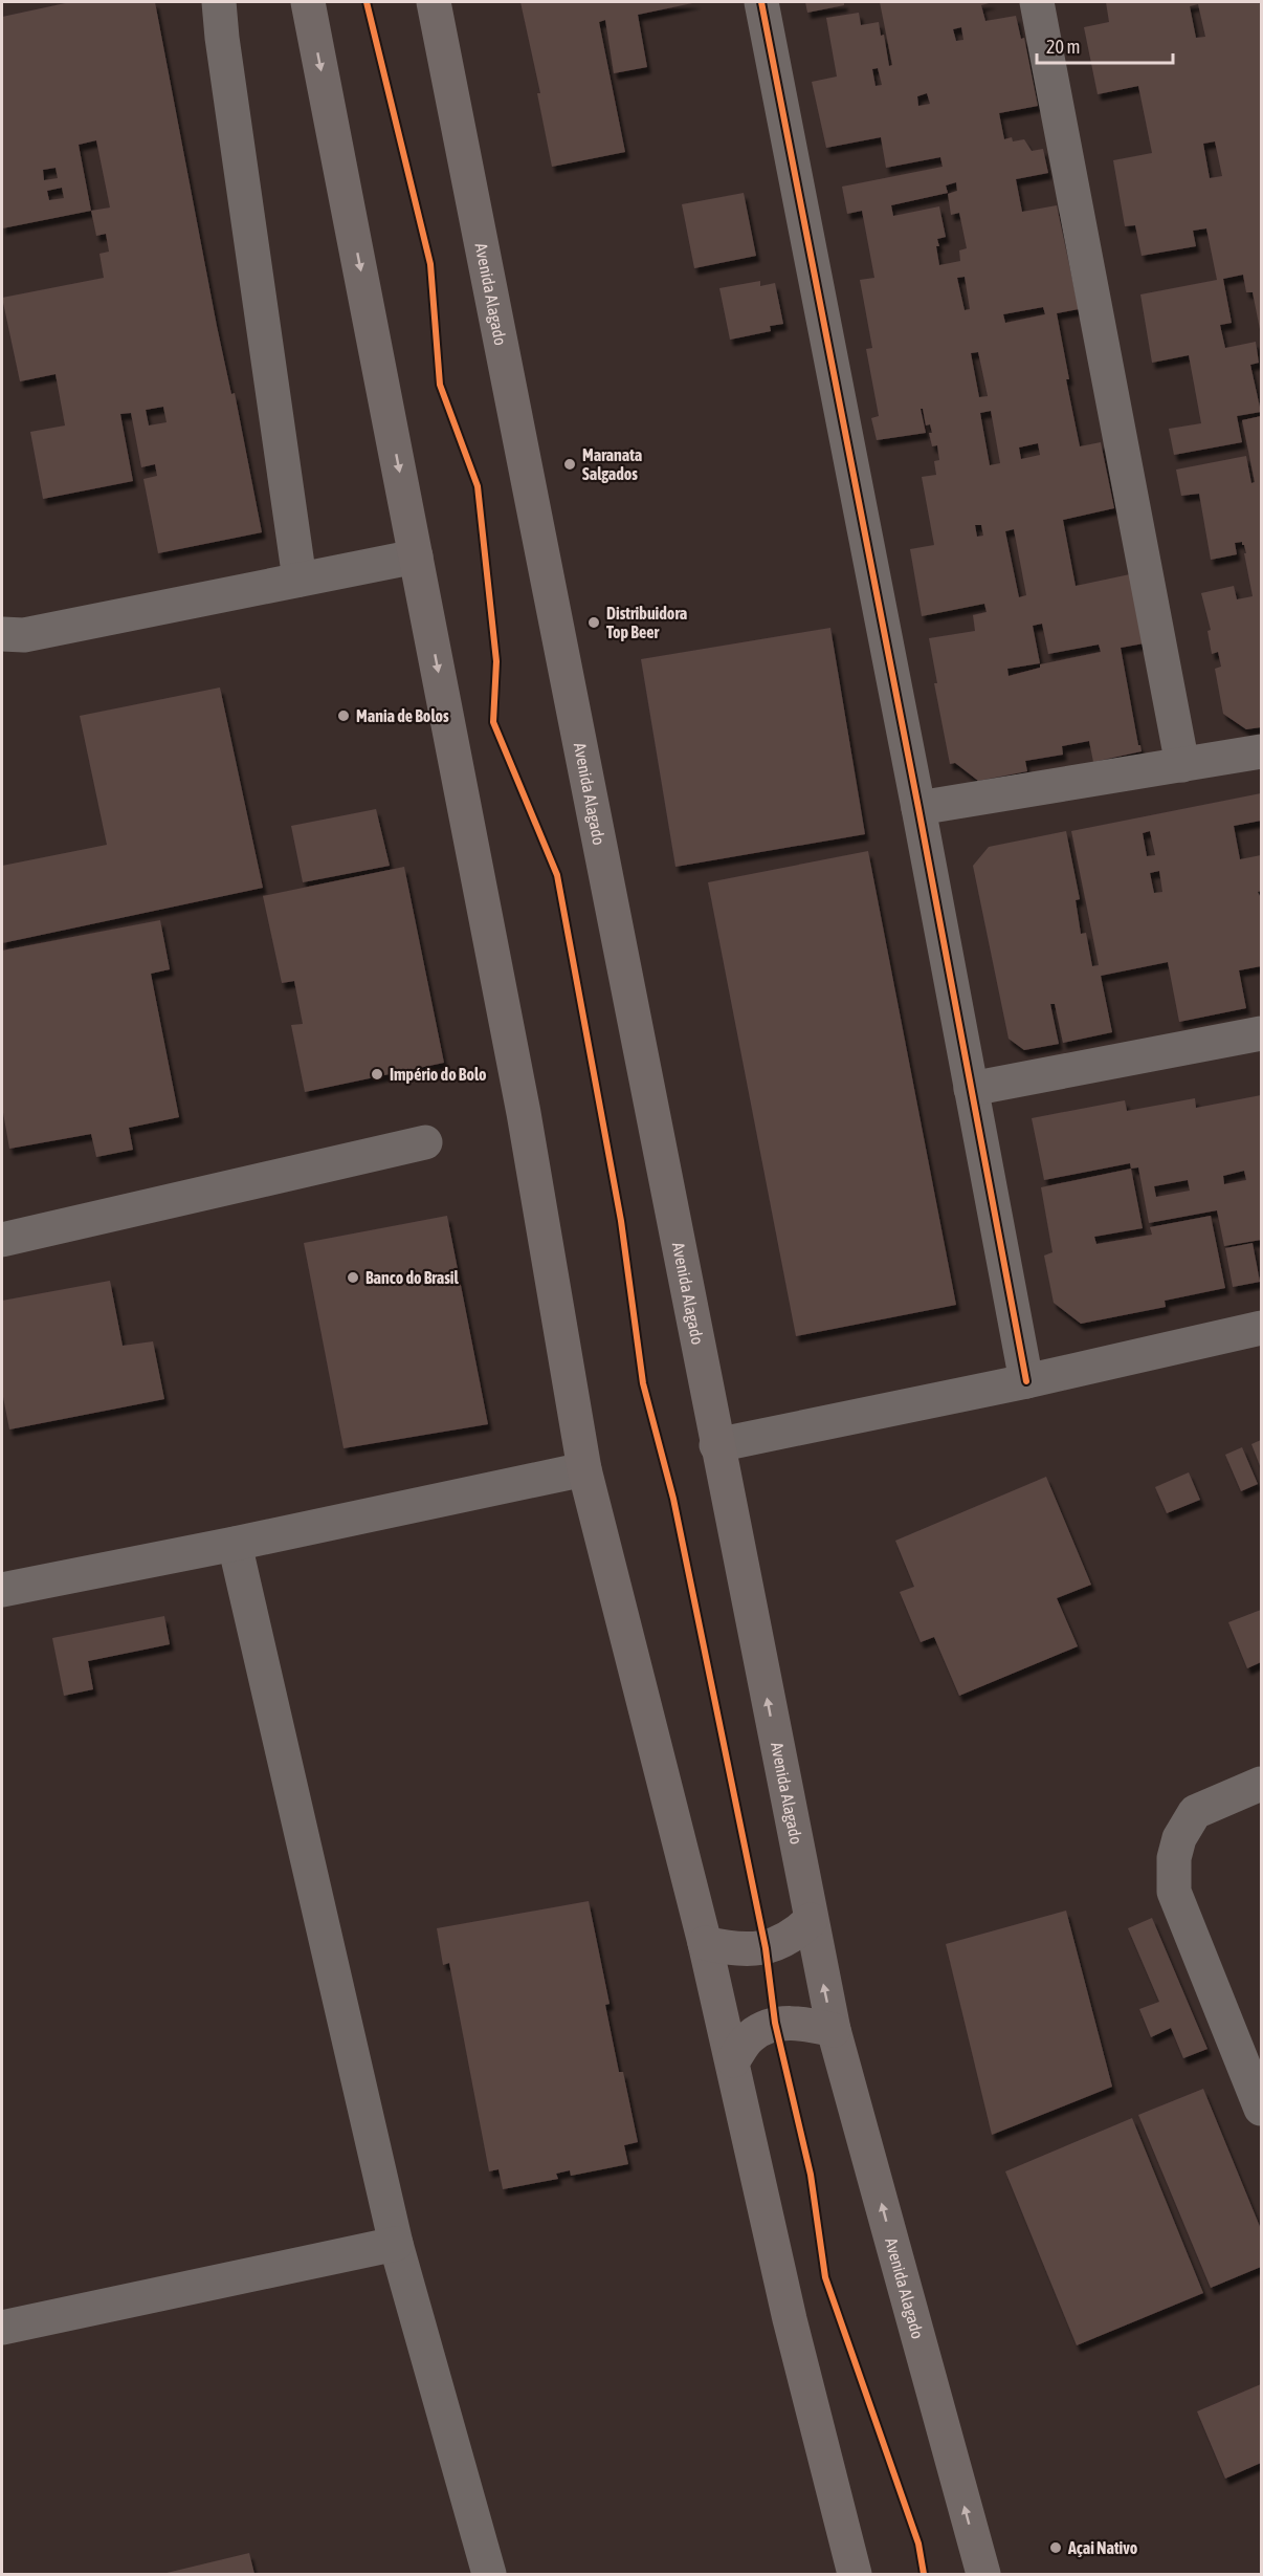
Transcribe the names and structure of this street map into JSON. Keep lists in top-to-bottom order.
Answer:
{
  "streets": {
    "main road": ["Avenida Alagado"]
  },
  "places": [
    "Maranata Salgados",
    "Distribuidora Top Beer",
    "Mania de Bolos",
    "Império do Bolo",
    "Banco do Brasil",
    "Açai Nativo"
  ],
  "scale_bar": "20 m"
}
